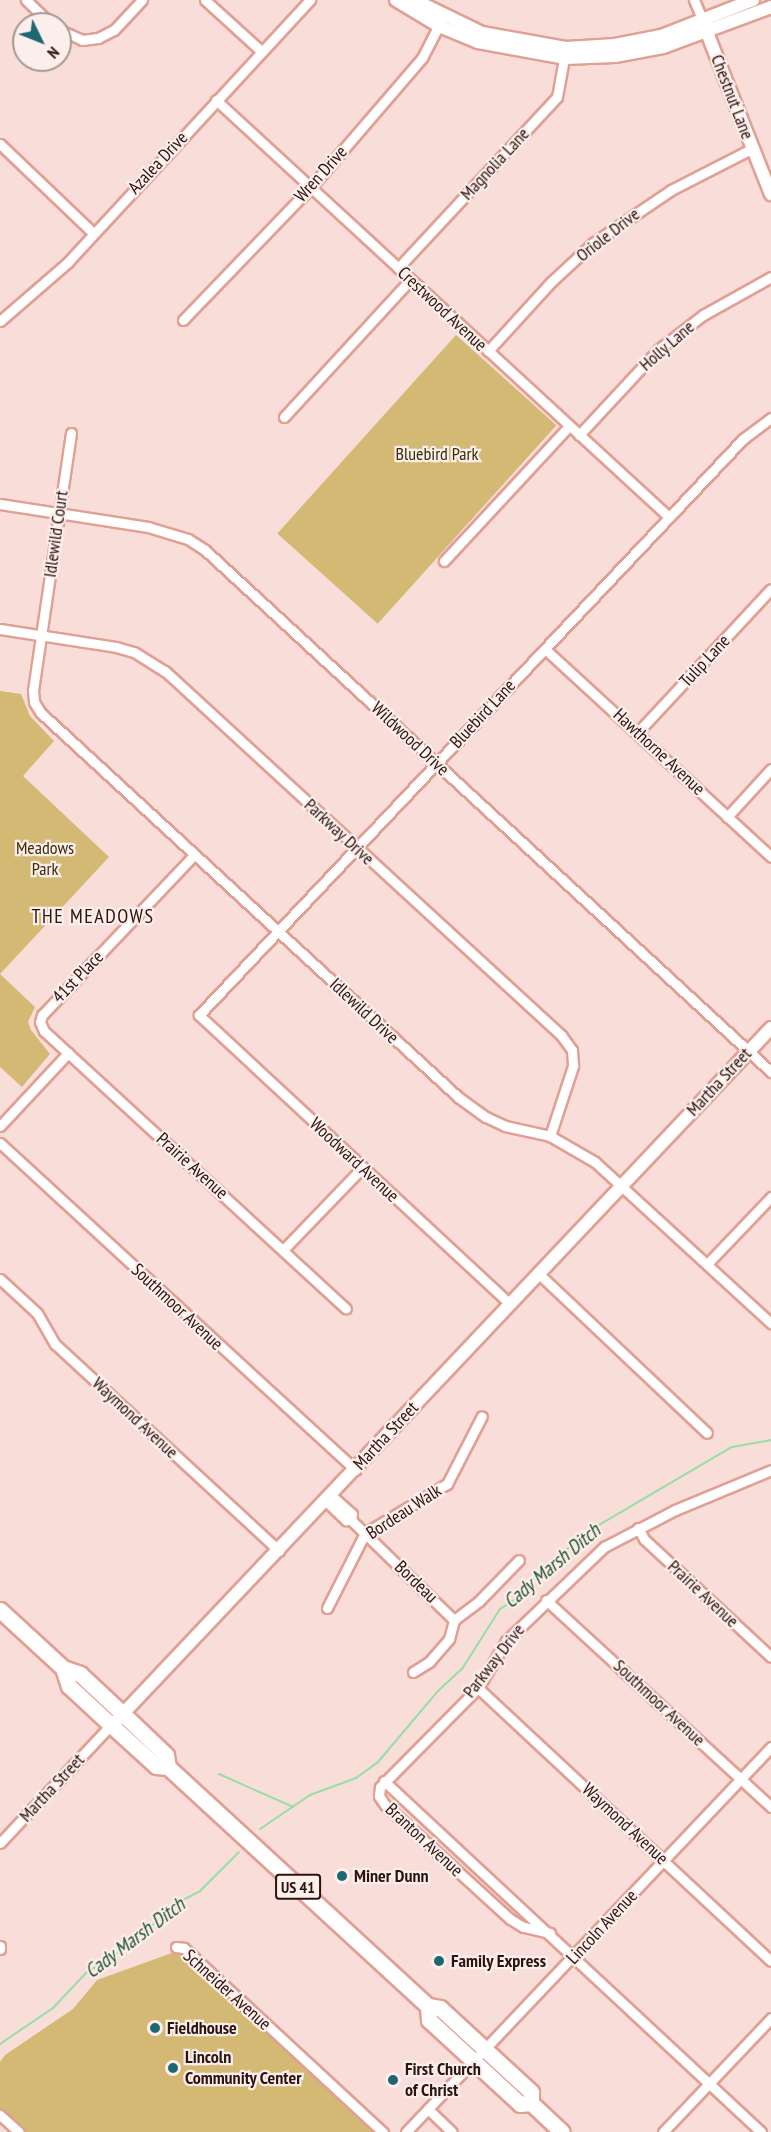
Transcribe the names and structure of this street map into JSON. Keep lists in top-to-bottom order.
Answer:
{
  "streets": {
    "highway": ["US 41"],
    "street": [
      "Chestnut Lane",
      "Azalea Drive",
      "Magnolia Lane",
      "Wren Drive",
      "Oriole Drive",
      "Crestwood Avenue",
      "Holly Lane",
      "Idlewild Court",
      "Tulip Lane",
      "Bluebird Lane",
      "Wildwood Drive",
      "Hawthorne Avenue",
      "Parkway Drive",
      "41st Place",
      "Idlewild Drive",
      "Martha Street",
      "Woodward Avenue",
      "Prairie Avenue",
      "Southmoor Avenue",
      "Waymond Avenue",
      "Bordeau Walk",
      "Bordeau",
      "Branton Avenue",
      "Lincoln Avenue",
      "Schneider Avenue"
    ]
  },
  "crossings": [
    ["Chestnut Lane", "Oriole Drive"],
    ["Azalea Drive", "Crestwood Avenue"],
    ["Magnolia Lane", "Crestwood Avenue"],
    ["Wren Drive", "Crestwood Avenue"],
    ["Oriole Drive", "Crestwood Avenue"],
    ["Crestwood Avenue", "Holly Lane"],
    ["Crestwood Avenue", "Bluebird Lane"],
    ["Idlewild Court", "Wildwood Drive"],
    ["Idlewild Court", "Parkway Drive"],
    ["Idlewild Court", "Idlewild Drive"],
    ["Tulip Lane", "Hawthorne Avenue"],
    ["Bluebird Lane", "Wildwood Drive"],
    ["Bluebird Lane", "Hawthorne Avenue"],
    ["Bluebird Lane", "Parkway Drive"],
    ["Bluebird Lane", "Idlewild Drive"],
    ["Bluebird Lane", "Woodward Avenue"],
    ["Wildwood Drive", "Martha Street"],
    ["Parkway Drive", "Idlewild Drive"],
    ["Parkway Drive", "Prairie Avenue"],
    ["Parkway Drive", "Southmoor Avenue"],
    ["Parkway Drive", "Waymond Avenue"],
    ["Parkway Drive", "Branton Avenue"],
    ["41st Place", "Idlewild Drive"],
    ["41st Place", "Prairie Avenue"],
    ["Idlewild Drive", "Martha Street"],
    ["Martha Street", "Woodward Avenue"],
    ["Martha Street", "Southmoor Avenue"],
    ["Martha Street", "Waymond Avenue"],
    ["Martha Street", "Bordeau"],
    ["Martha Street", "US 41"],
    ["Southmoor Avenue", "Lincoln Avenue"],
    ["Waymond Avenue", "Lincoln Avenue"],
    ["Bordeau Walk", "Bordeau"],
    ["Branton Avenue", "Lincoln Avenue"],
    ["US 41", "Lincoln Avenue"]
  ],
  "districts": ["THE MEADOWS"],
  "water": ["Cady Marsh Ditch"],
  "parks": ["Bluebird Park", "Meadows Park"],
  "places": [
    "Miner Dunn",
    "Family Express",
    "Fieldhouse",
    "Lincoln Community Center",
    "First Church of Christ"
  ],
  "north": "bottom right"
}
